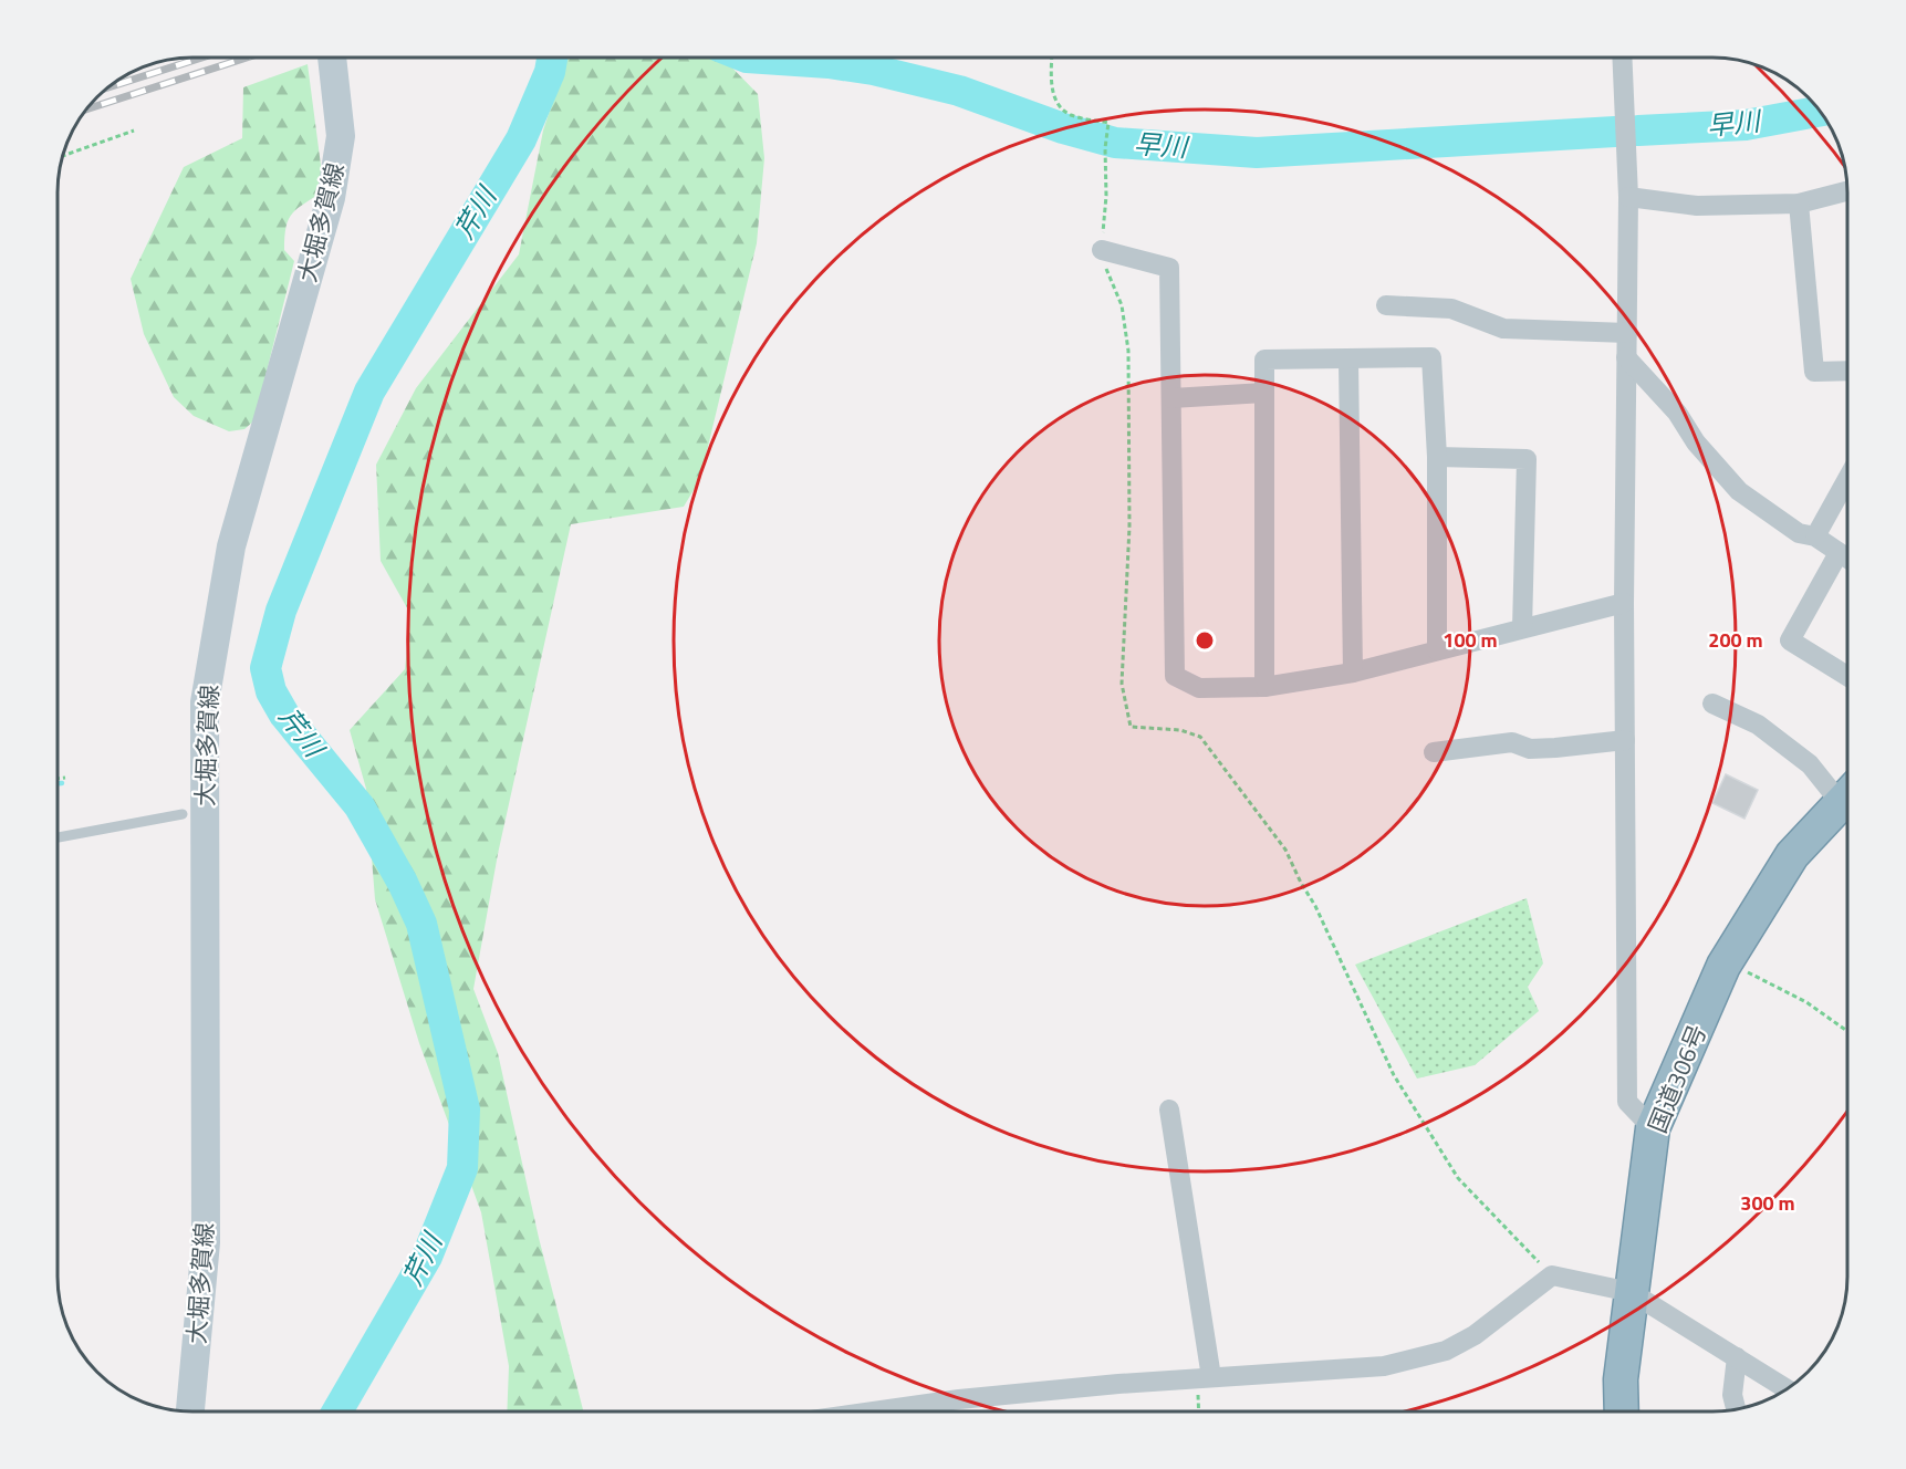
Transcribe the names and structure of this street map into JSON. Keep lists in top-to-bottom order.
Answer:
{
  "streets": {
    "highway": ["国道306号"],
    "main road": ["大堀多賀線"]
  },
  "water": ["早川", "芹川"],
  "rings": ["100 m", "200 m", "300 m"]
}
